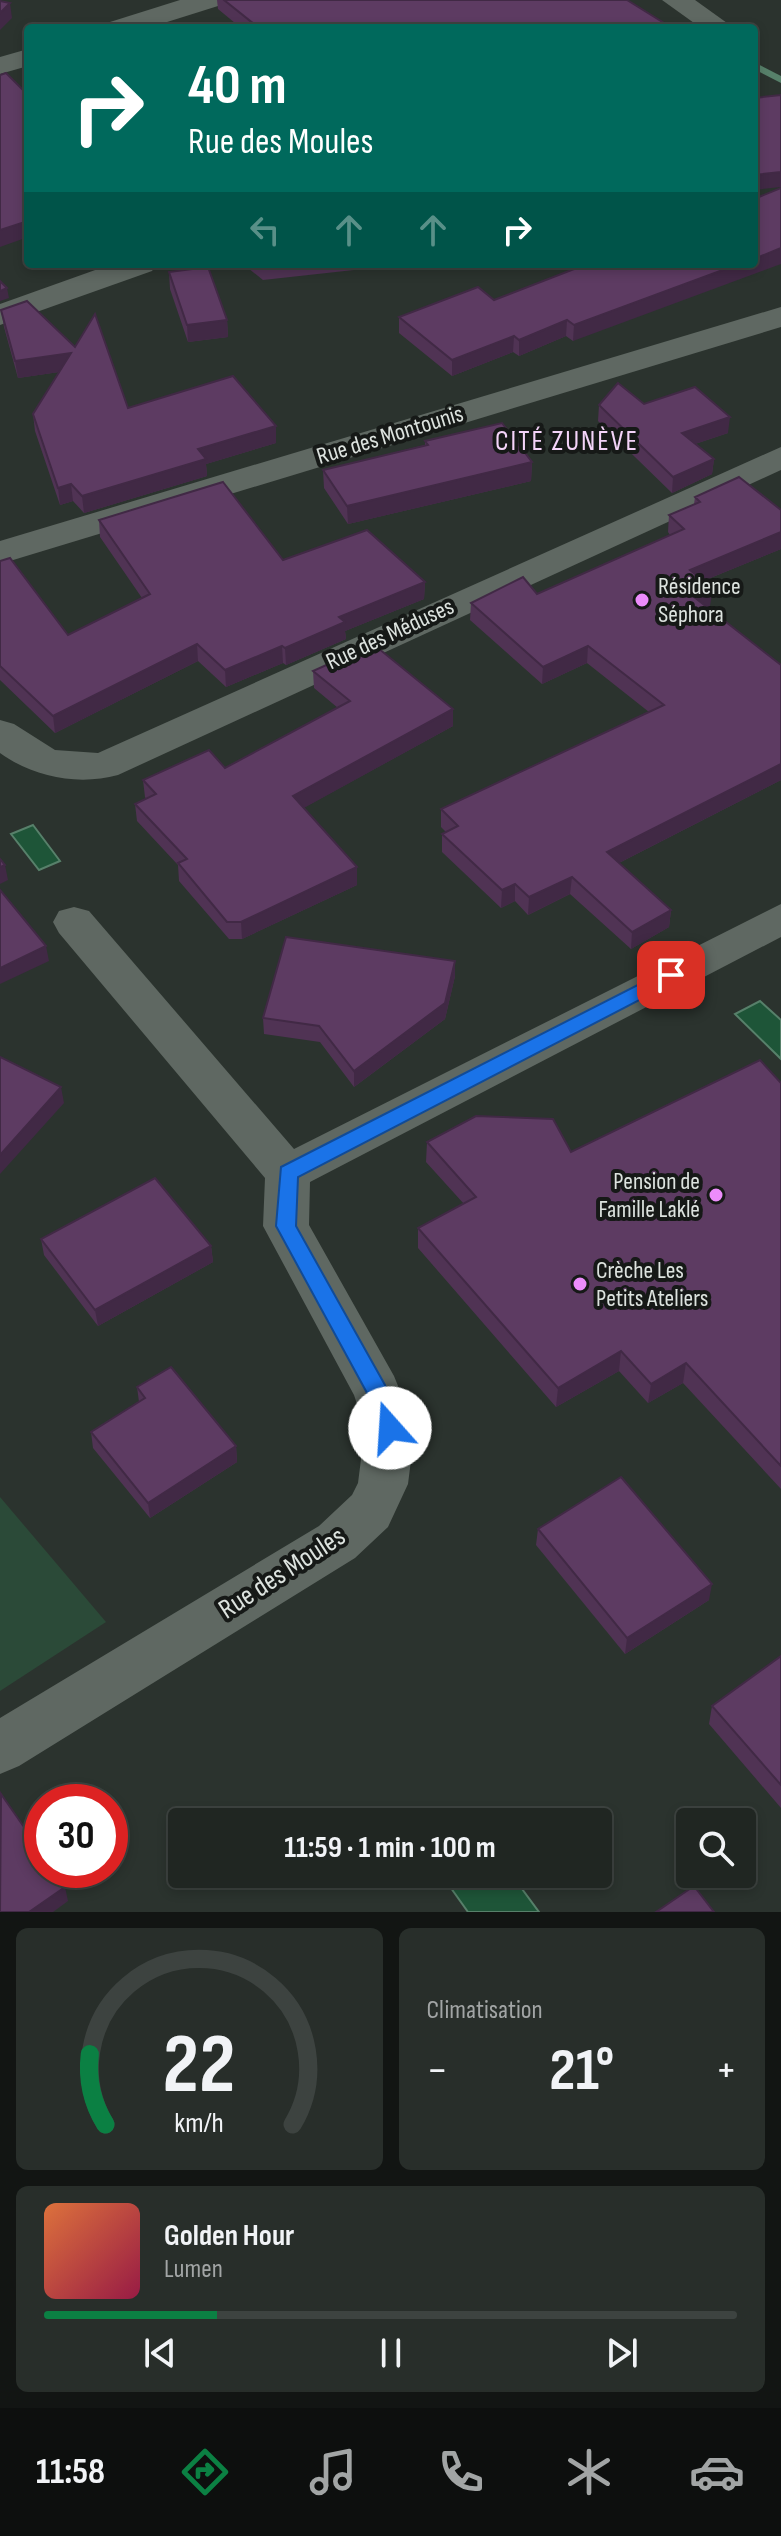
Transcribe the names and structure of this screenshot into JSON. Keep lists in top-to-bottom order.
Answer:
{
  "streets": {
    "street": ["Rue des Montounis", "Rue des Méduses", "Rue des Moules"]
  },
  "districts": ["CITÉ ZUNÈVE"],
  "places": ["Résidence Séphora", "Pension de Famille Laklé", "Crèche Les Petits Ateliers"],
  "page": {
    "turn": ["40 m", "Rue des Moules"],
    "limit": "30",
    "trip": "11:59 · 1 min · 100 m",
    "tile": "Climatisation",
    "heat": ["−", "21°", "+"],
    "song": ["Golden Hour", "Lumen"],
    "tabs": "11:58",
    "gauge": ["22", "km/h"]
  }
}
